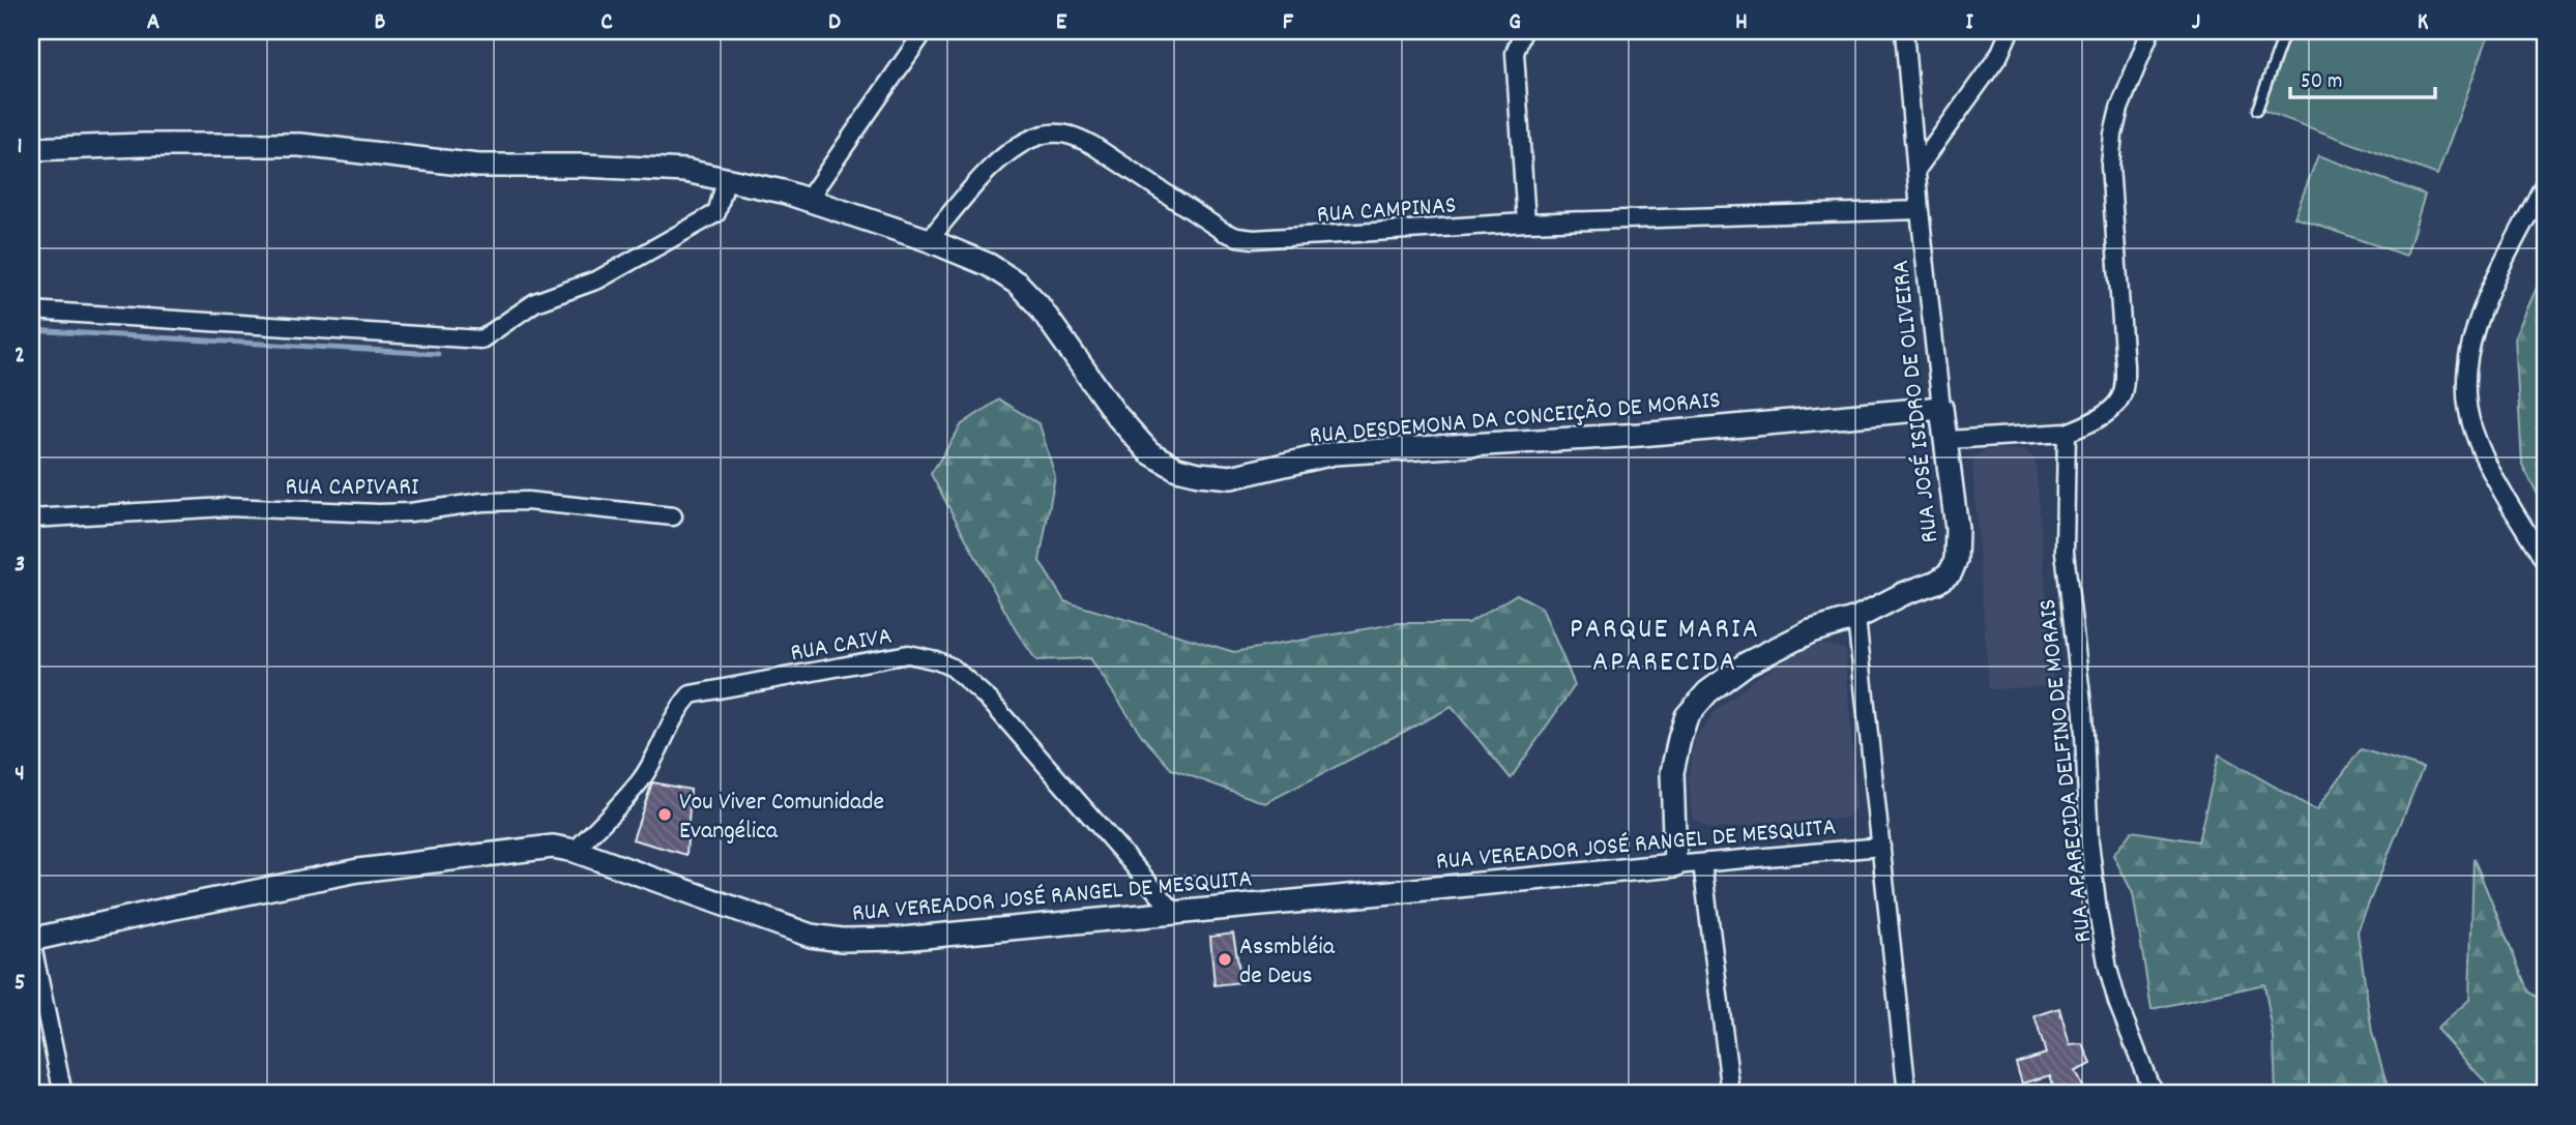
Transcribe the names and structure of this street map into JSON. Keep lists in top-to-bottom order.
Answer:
{
  "streets": {
    "street": [
      "RUA CAMPINAS",
      "RUA JOSÉ ISIDRO DE OLIVEIRA",
      "RUA DESDEMONA DA CONCEIÇÃO DE MORAIS",
      "RUA CAPIVARI",
      "RUA CAIVA",
      "RUA APARECIDA DELFINO DE MORAIS",
      "RUA VEREADOR JOSÉ RANGEL DE MESQUITA"
    ]
  },
  "crossings": [
    ["RUA CAMPINAS", "RUA JOSÉ ISIDRO DE OLIVEIRA"],
    ["RUA CAMPINAS", "RUA DESDEMONA DA CONCEIÇÃO DE MORAIS"],
    ["RUA JOSÉ ISIDRO DE OLIVEIRA", "RUA DESDEMONA DA CONCEIÇÃO DE MORAIS"],
    ["RUA JOSÉ ISIDRO DE OLIVEIRA", "RUA VEREADOR JOSÉ RANGEL DE MESQUITA"],
    ["RUA CAIVA", "RUA VEREADOR JOSÉ RANGEL DE MESQUITA"]
  ],
  "districts": ["PARQUE MARIA APARECIDA"],
  "places": ["Vou Viver Comunidade Evangélica", "Assmbléia de Deus"],
  "scale_bar": "50 m",
  "grid": {
    "columns": [
      "A",
      "B",
      "C",
      "D",
      "E",
      "F",
      "G",
      "H",
      "I",
      "J",
      "K"
    ],
    "rows": [
      "1",
      "2",
      "3",
      "4",
      "5"
    ]
  }
}
